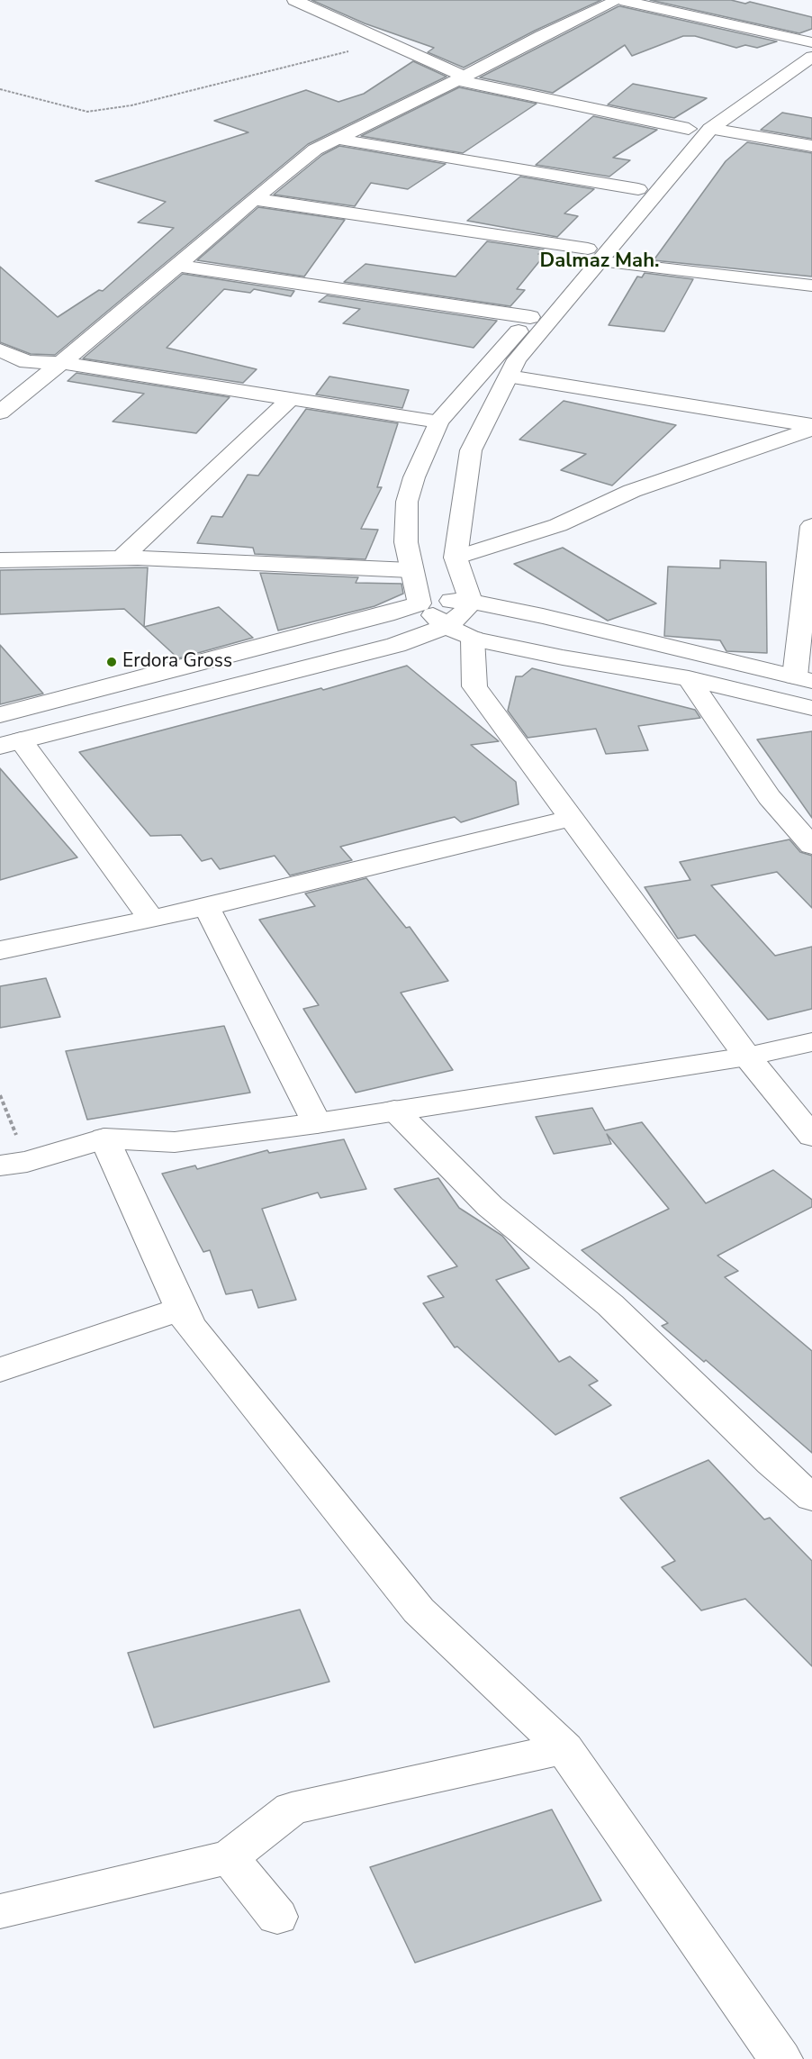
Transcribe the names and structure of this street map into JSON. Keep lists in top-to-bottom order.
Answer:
{
  "districts": ["Dalmaz Mah."],
  "places": ["Erdora Gross"]
}
